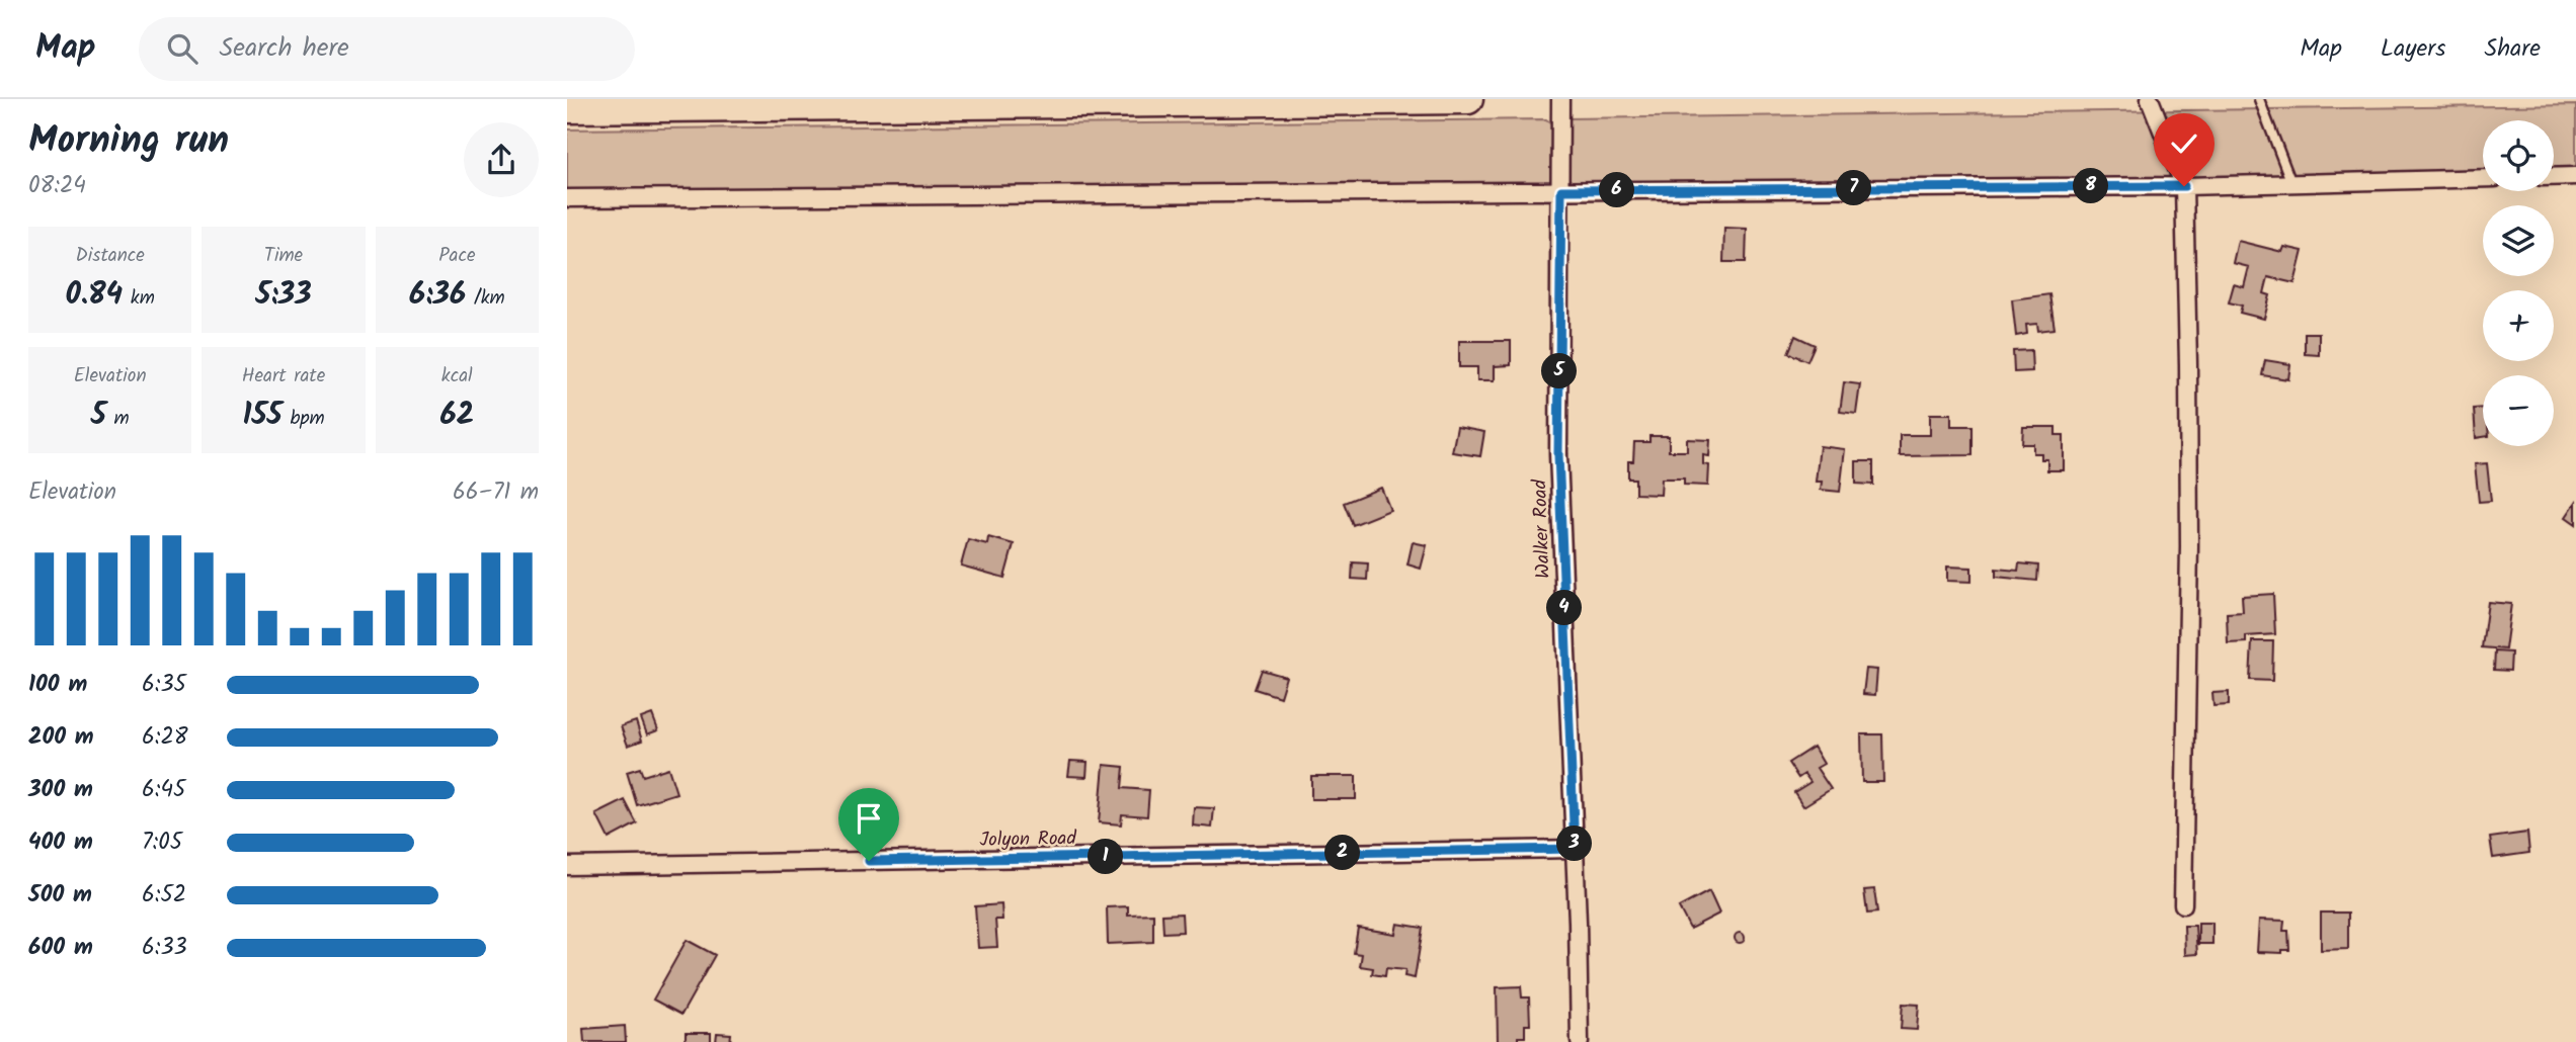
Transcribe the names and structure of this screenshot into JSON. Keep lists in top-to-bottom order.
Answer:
{
  "streets": {
    "street": ["Walker Road", "Jolyon Road"]
  },
  "crossings": [
    ["Walker Road", "Jolyon Road"]
  ],
  "page": {
    "header": "Map",
    "search": "Search here",
    "nav": ["Map", "Layers", "Share"],
    "heading": ["Morning run", "08:24"],
    "map_buttons": ["+", "−"],
    "pins": [
      "8",
      "7",
      "6",
      "5",
      "4",
      "3",
      "2",
      "1"
    ],
    "stats": [
      ["Distance", "0.84 km"],
      ["Time", "5:33"],
      ["Pace", "6:36 /km"],
      ["Elevation", "5 m"],
      ["Heart rate", "155 bpm"],
      ["kcal", "62"]
    ],
    "chart": ["Elevation", "66–71 m"],
    "list": [
      {
        "name": "100 m",
        "note": "6:35"
      },
      {
        "name": "200 m",
        "note": "6:28"
      },
      {
        "name": "300 m",
        "note": "6:45"
      },
      {
        "name": "400 m",
        "note": "7:05"
      },
      {
        "name": "500 m",
        "note": "6:52"
      },
      {
        "name": "600 m",
        "note": "6:33"
      }
    ]
  }
}
